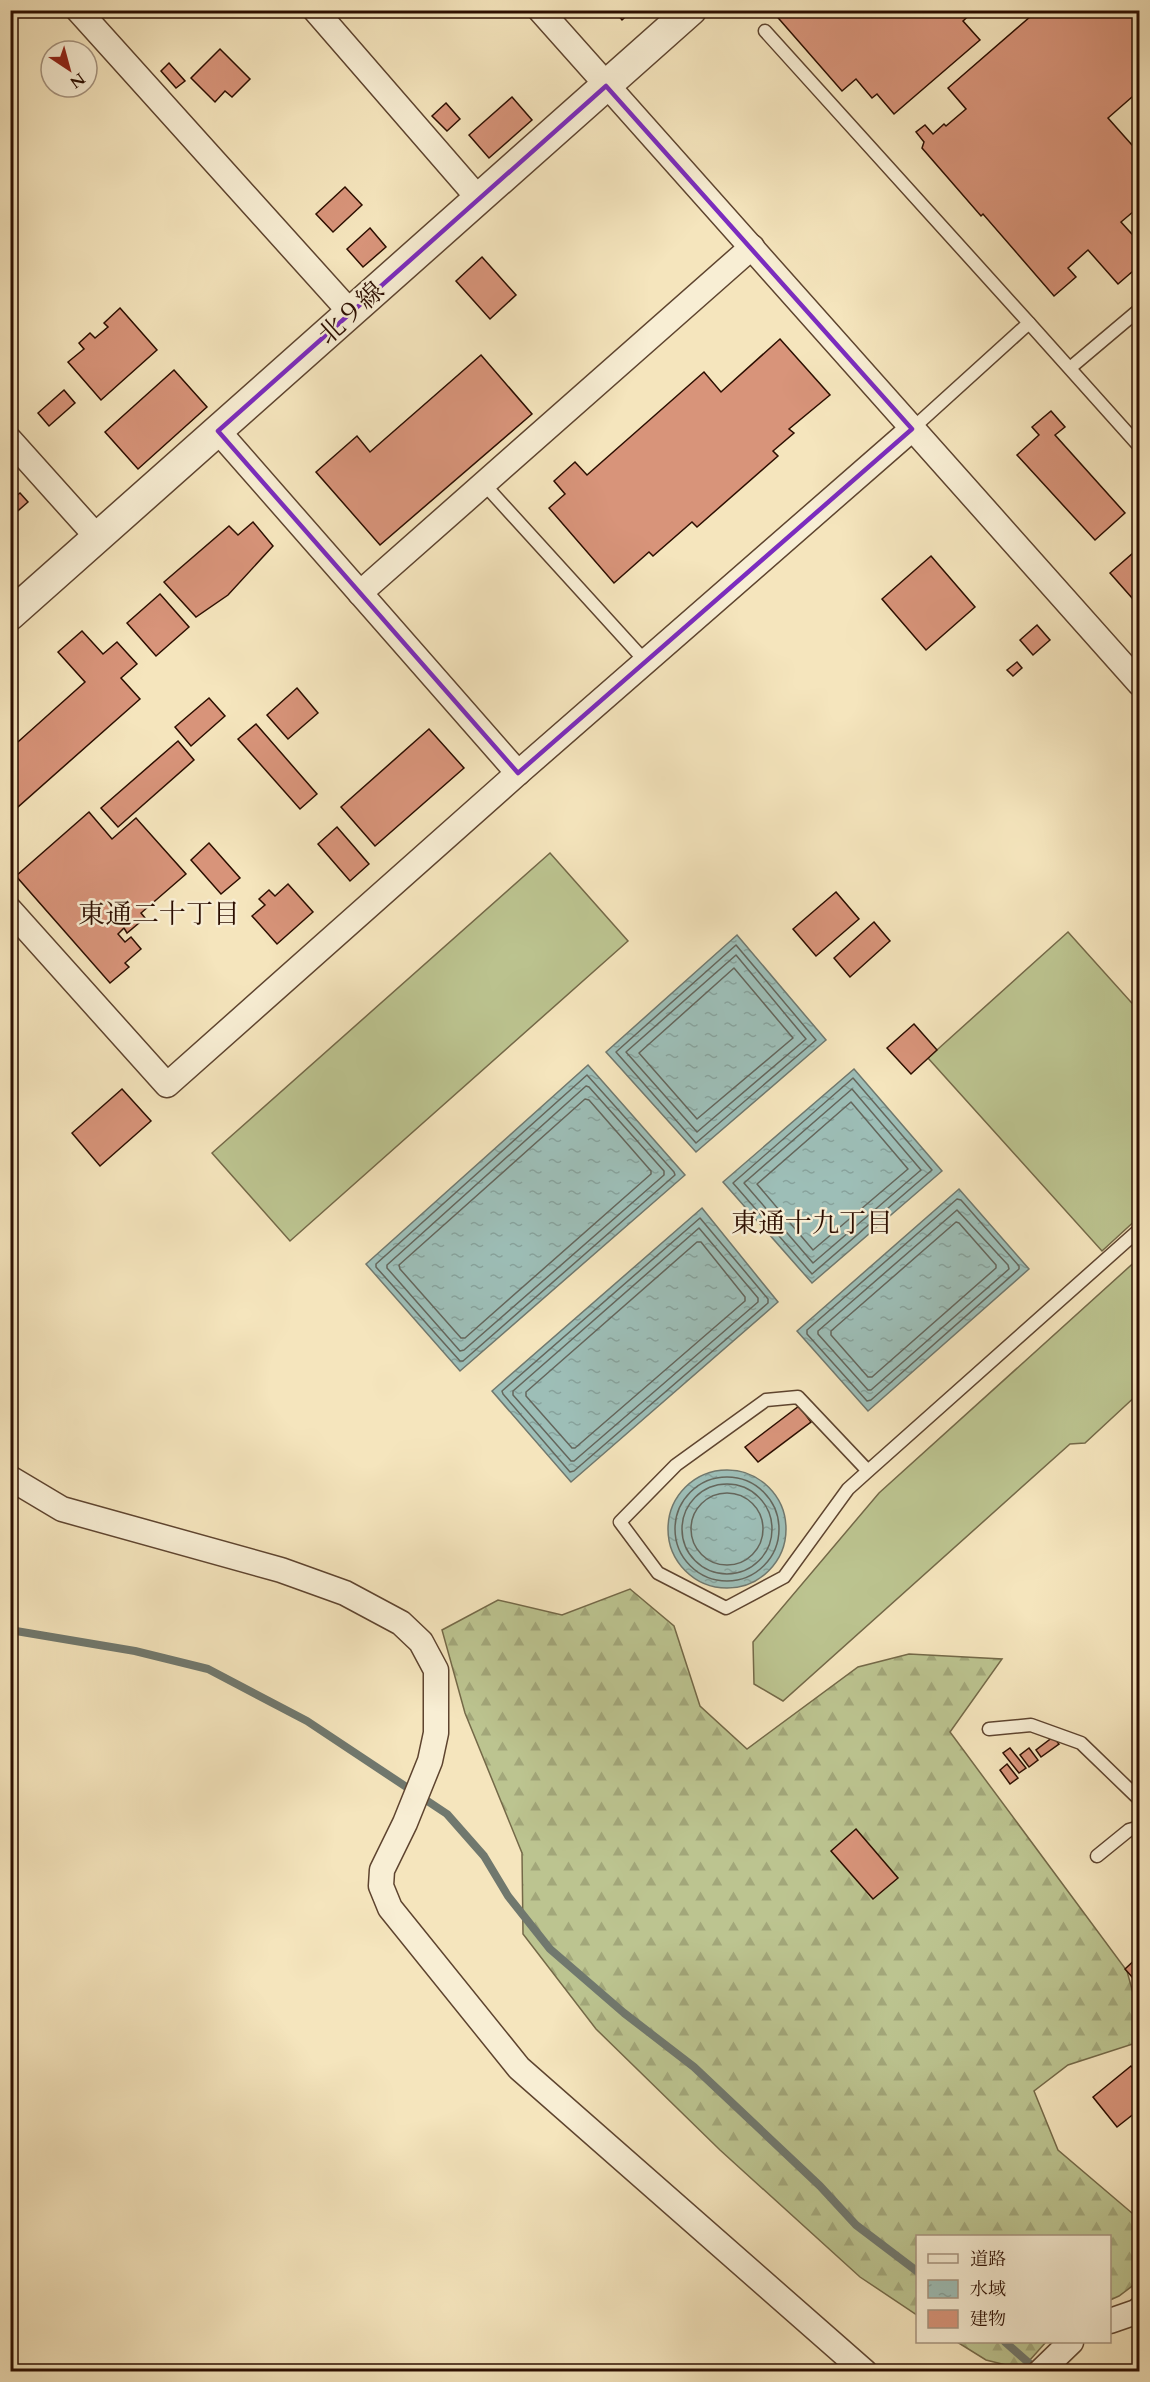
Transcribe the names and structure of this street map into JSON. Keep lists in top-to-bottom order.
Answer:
{
  "streets": {
    "street": ["北９線"]
  },
  "districts": ["東通二十丁目", "東通十九丁目"],
  "legend": ["道路", "水域", "建物"],
  "north": "bottom right"
}
